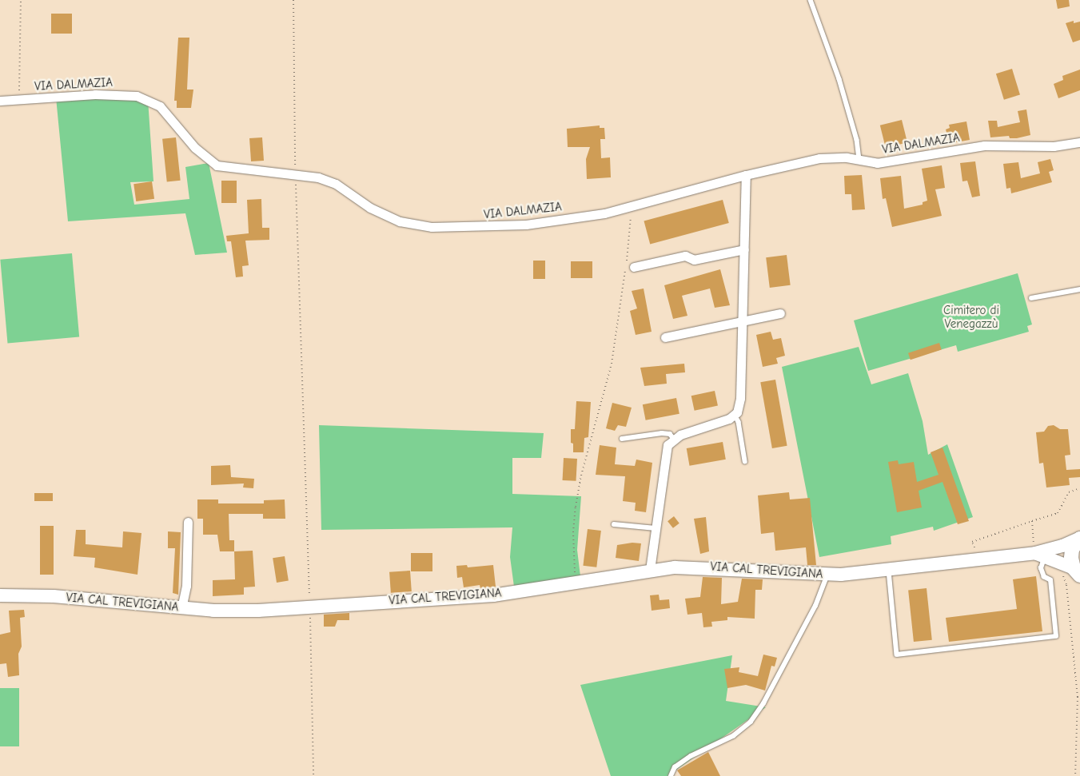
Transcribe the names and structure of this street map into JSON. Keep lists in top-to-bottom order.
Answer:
{
  "streets": {
    "street": ["VIA DALMAZIA", "VIA CAL TREVIGIANA"]
  },
  "parks": ["Cimitero di Venegazzù"]
}
